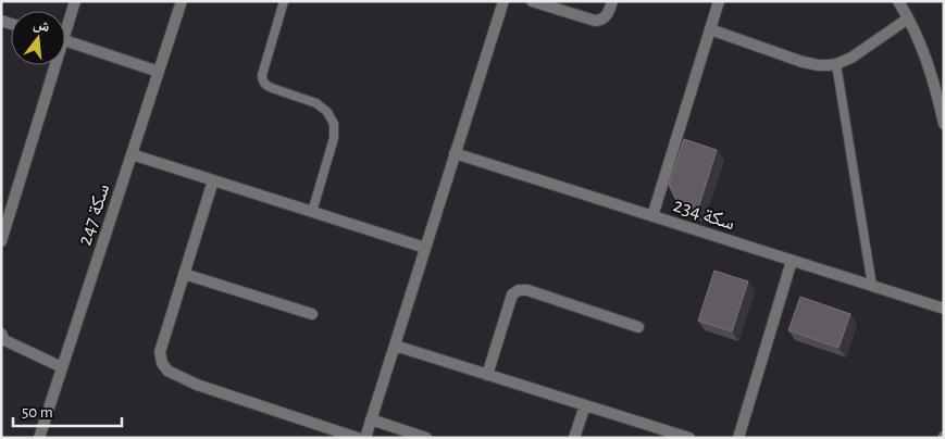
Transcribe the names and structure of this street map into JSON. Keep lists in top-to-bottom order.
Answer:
{
  "streets": {
    "street": ["سكة 234", "سكة 247"]
  },
  "scale_bar": "50 m",
  "north": "top"
}
